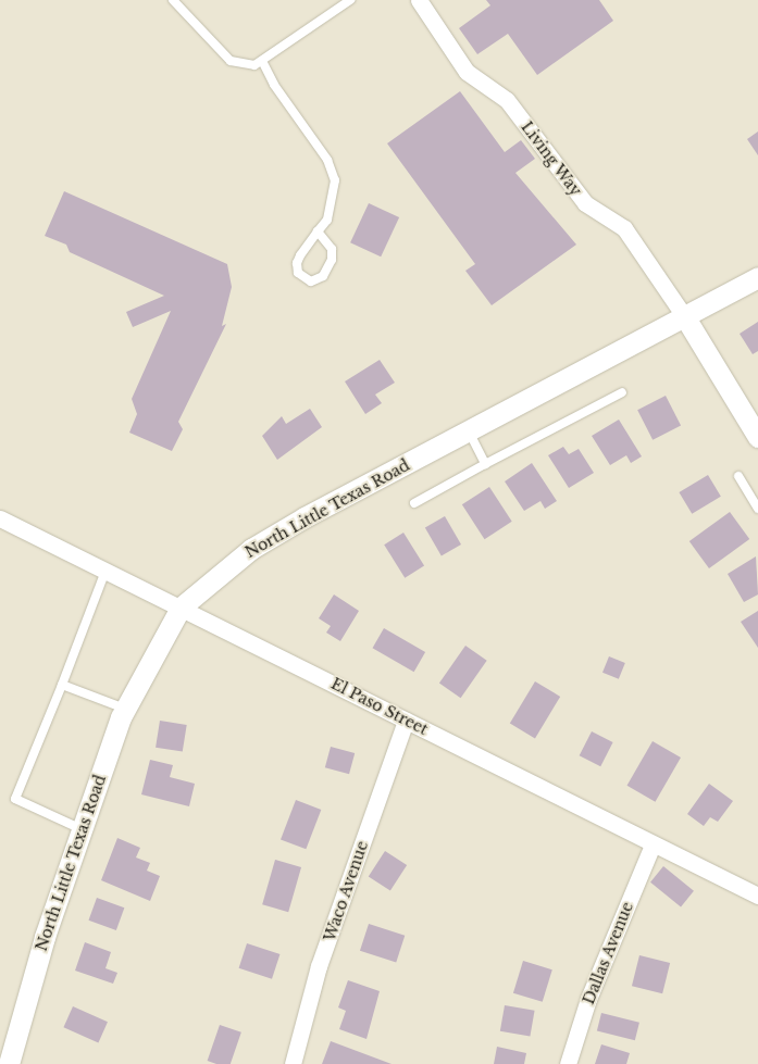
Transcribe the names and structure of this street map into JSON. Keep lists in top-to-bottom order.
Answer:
{
  "streets": {
    "street": [
      "Living Way",
      "North Little Texas Road",
      "El Paso Street",
      "Waco Avenue",
      "Dallas Avenue"
    ]
  },
  "crossings": [
    ["Living Way", "North Little Texas Road"],
    ["North Little Texas Road", "El Paso Street"],
    ["El Paso Street", "Waco Avenue"],
    ["El Paso Street", "Dallas Avenue"]
  ]
}
